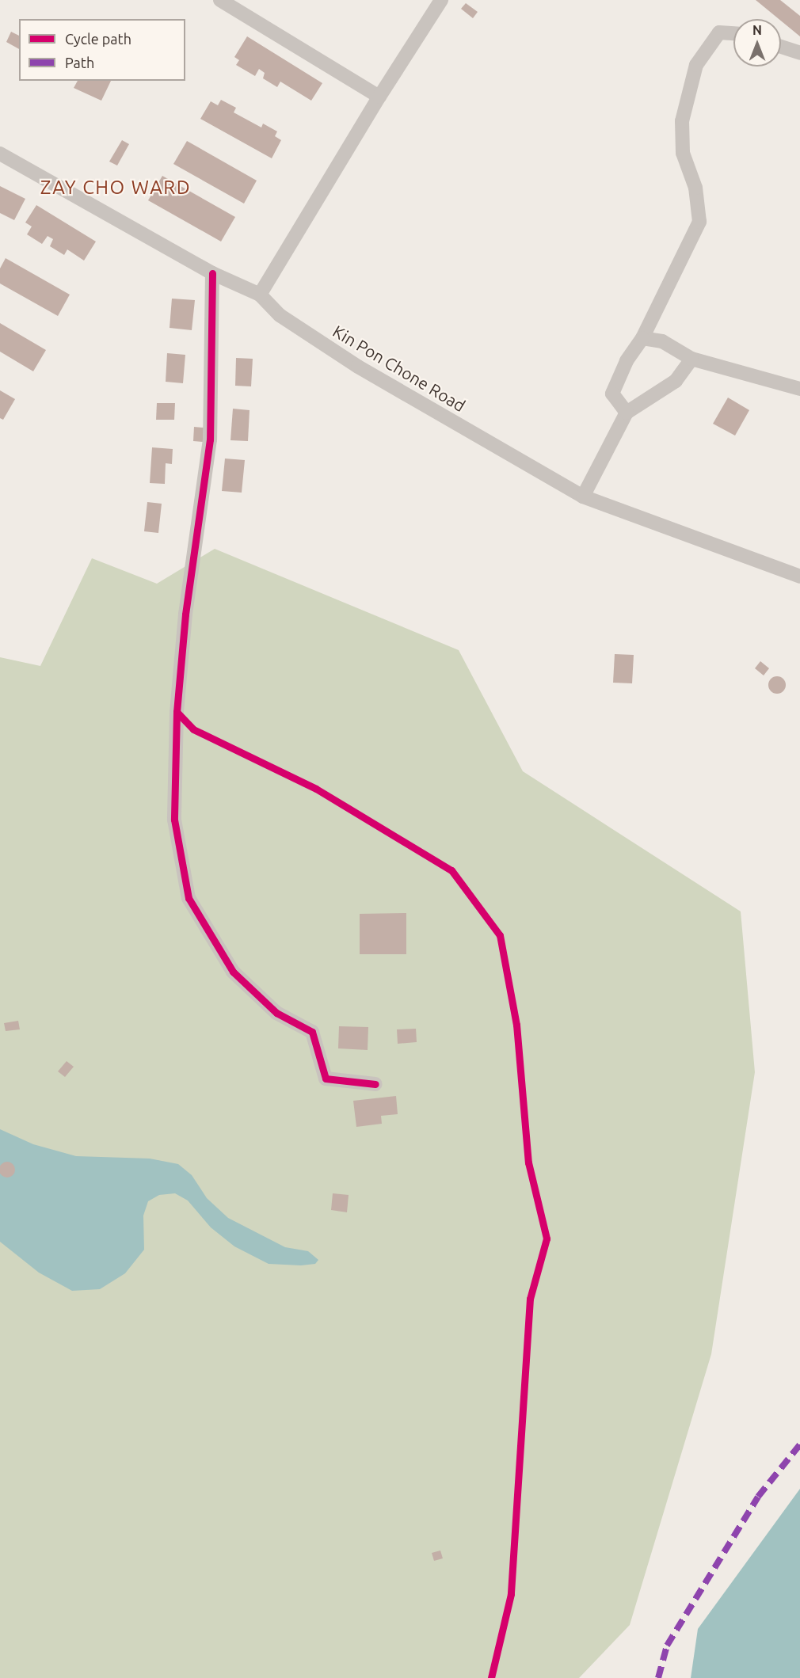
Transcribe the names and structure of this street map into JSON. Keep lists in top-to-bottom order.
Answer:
{
  "streets": {
    "street": ["Kin Pon Chone Road"]
  },
  "districts": ["ZAY CHO WARD"],
  "legend": ["Cycle path", "Path"],
  "north": "top"
}
